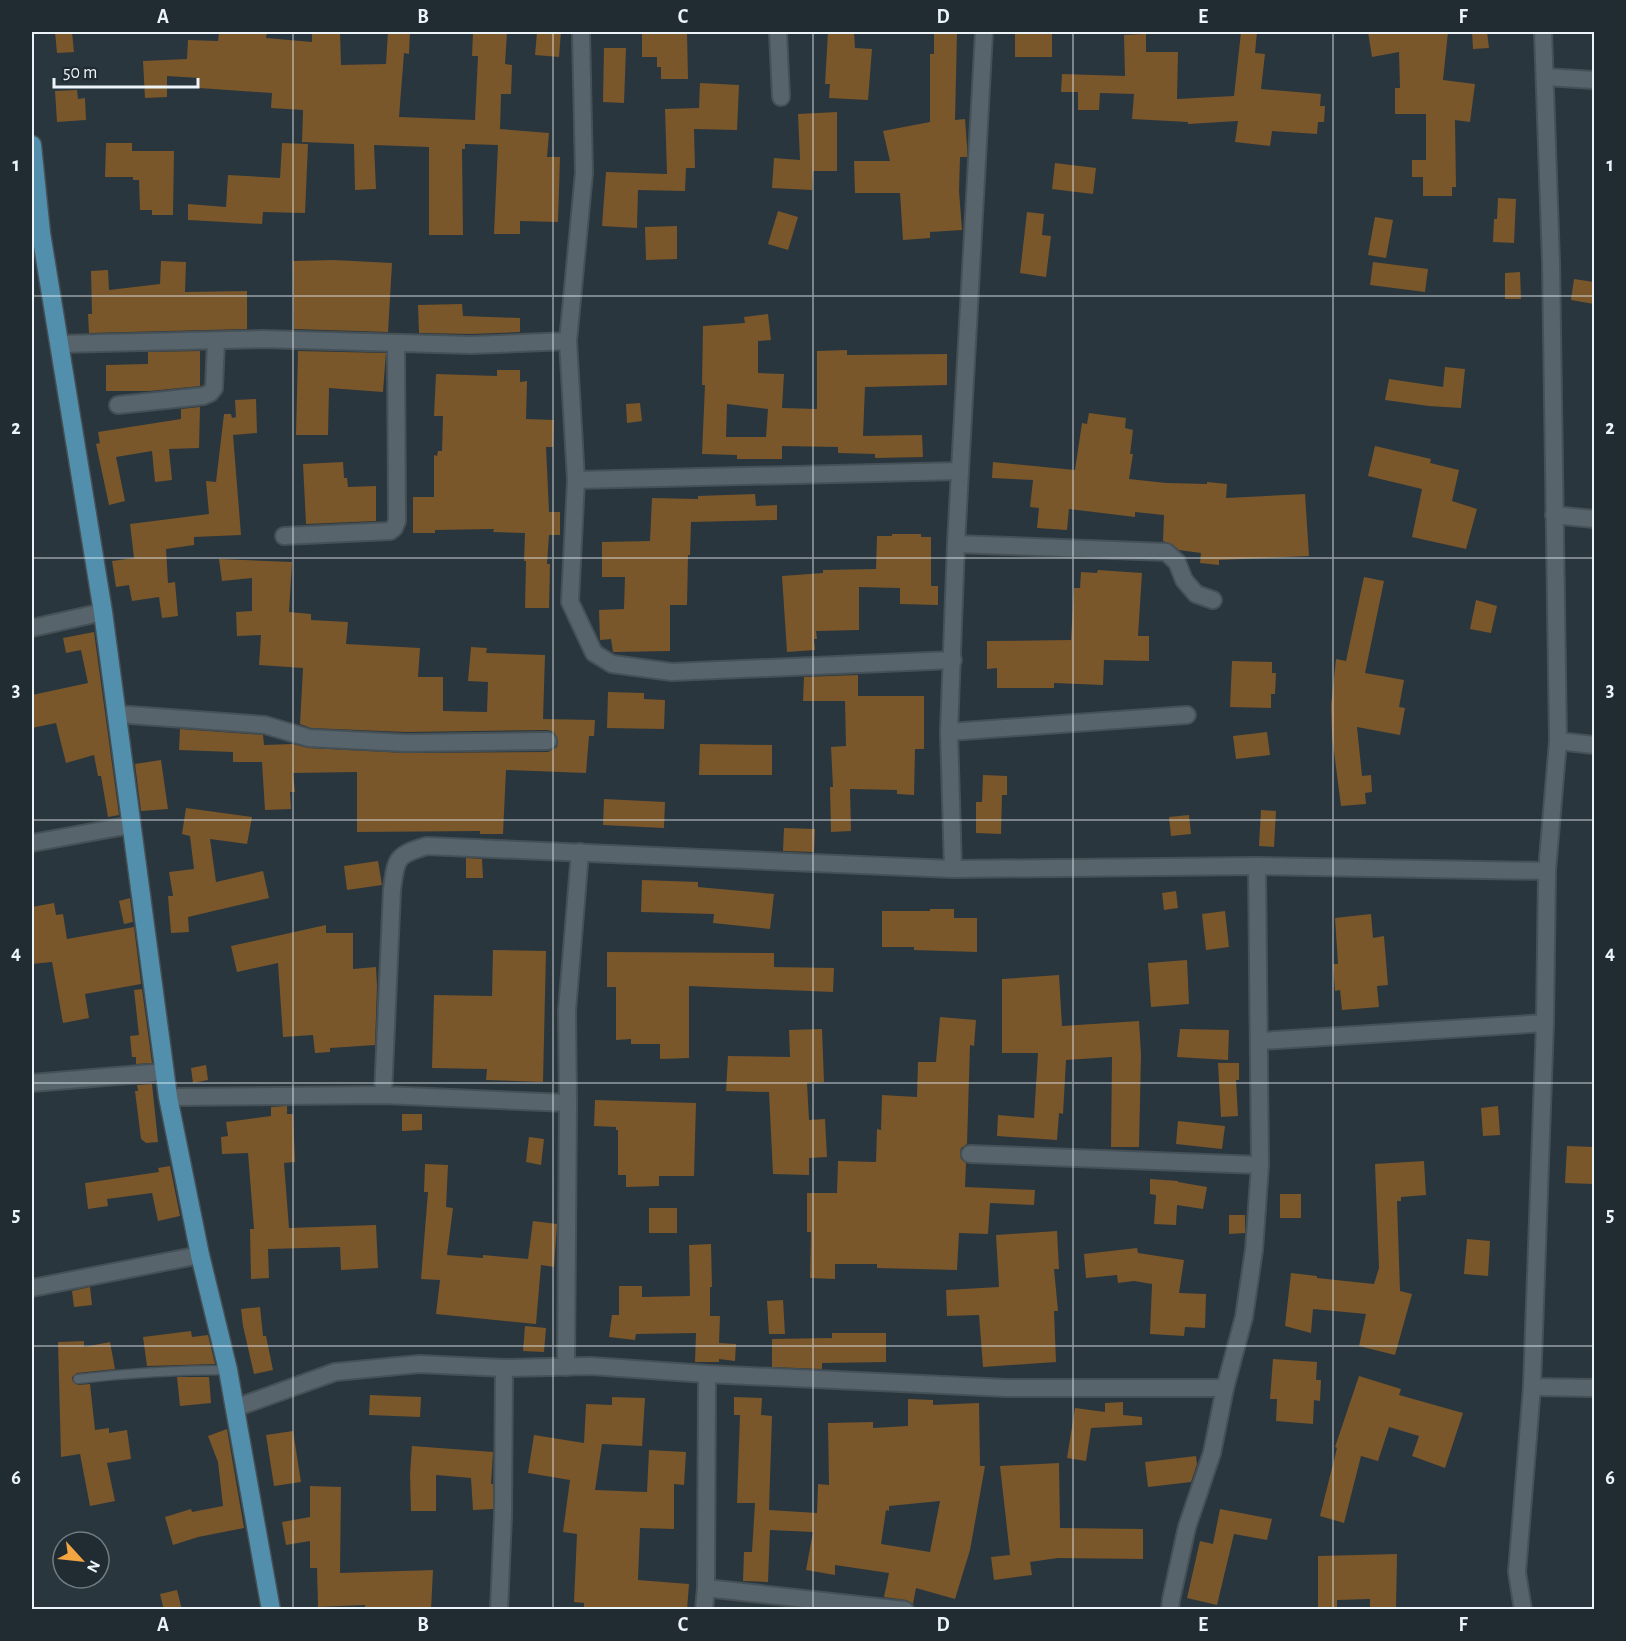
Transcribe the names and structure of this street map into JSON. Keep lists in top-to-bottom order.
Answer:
{
  "scale_bar": "50 m",
  "north": "bottom right",
  "grid": {
    "columns": [
      "A",
      "B",
      "C",
      "D",
      "E",
      "F"
    ],
    "rows": [
      "1",
      "2",
      "3",
      "4",
      "5",
      "6"
    ]
  }
}
